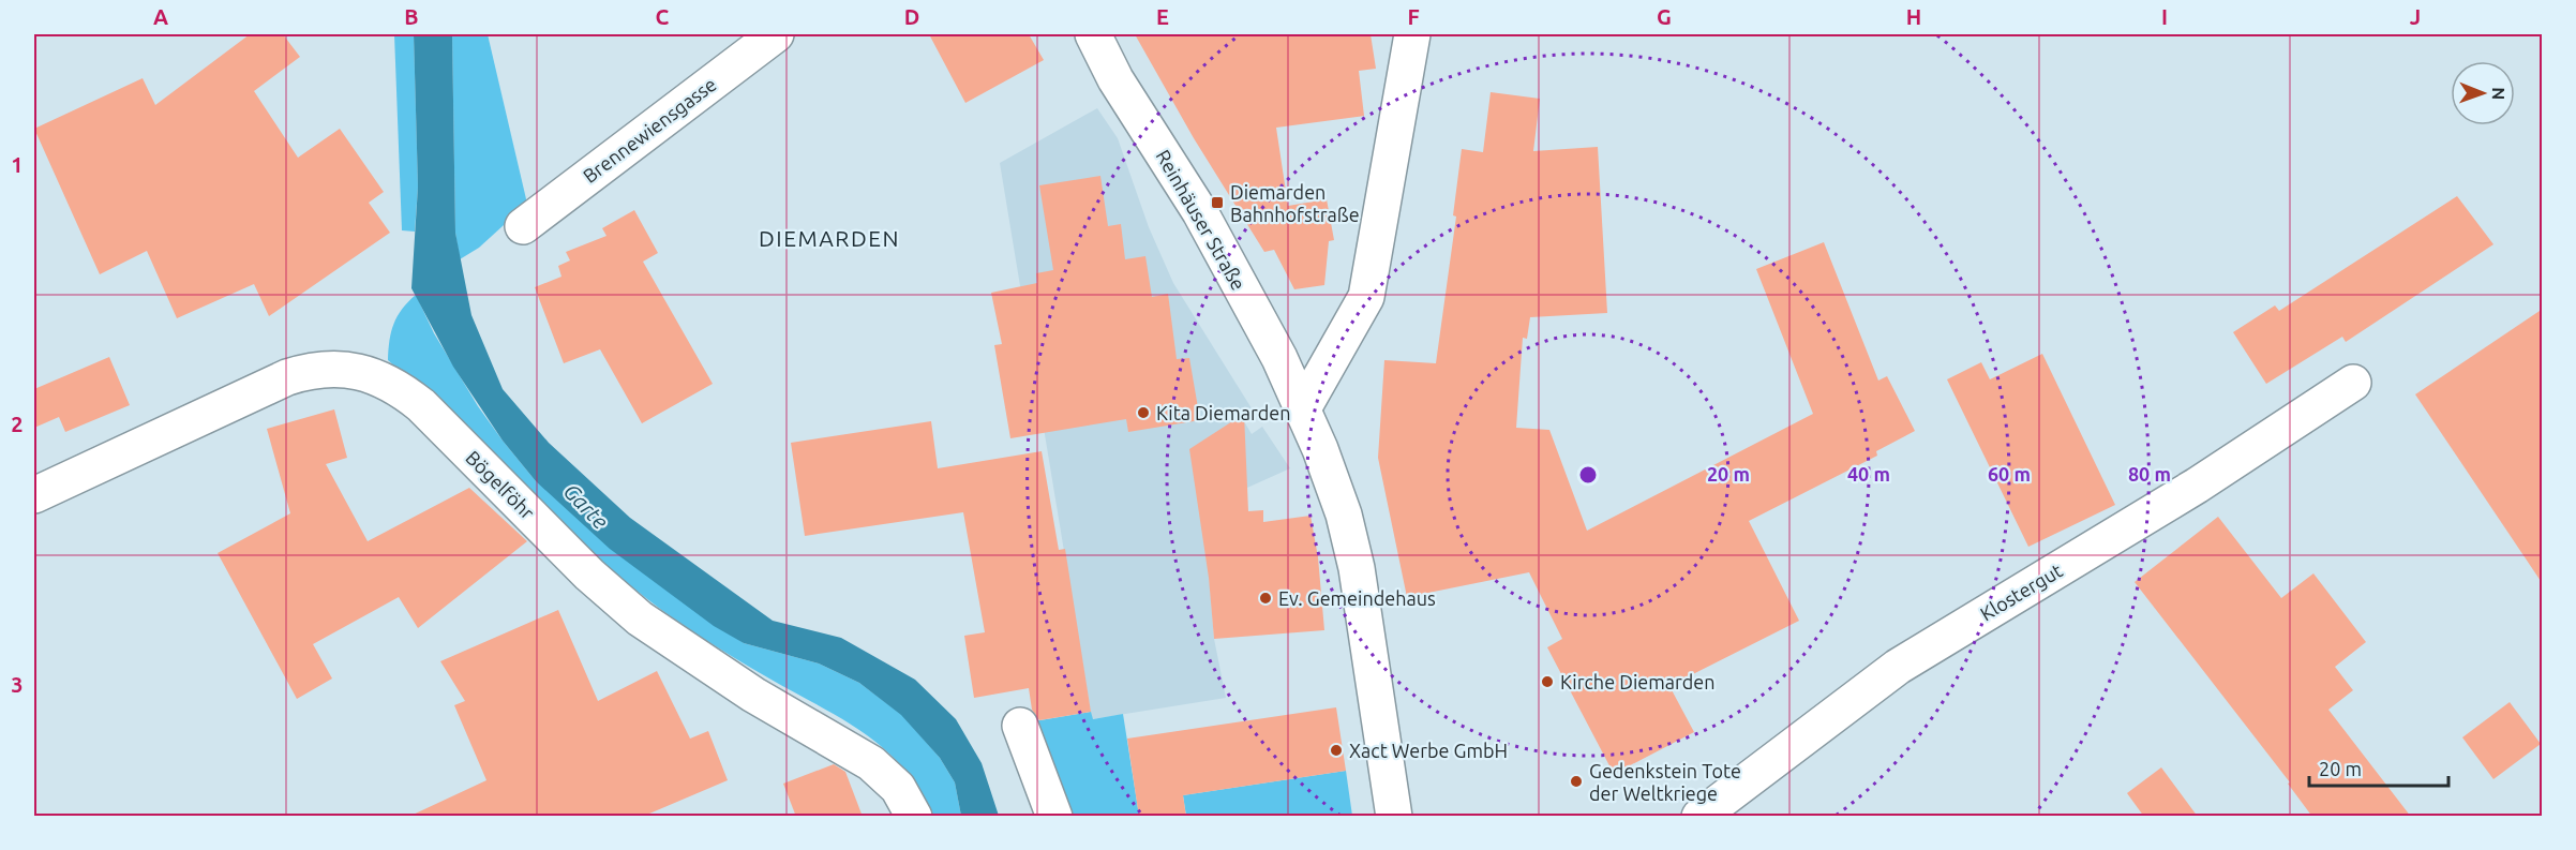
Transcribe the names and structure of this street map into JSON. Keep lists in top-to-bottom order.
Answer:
{
  "streets": {
    "street": [
      "Brennewiensgasse",
      "Reinhäuser Straße",
      "Bögelföhr",
      "Klostergut"
    ]
  },
  "districts": ["DIEMARDEN"],
  "water": ["Garte"],
  "places": {
    "transit": ["Diemarden Bahnhofstraße"],
    "other": [
      "Kita Diemarden",
      "Ev. Gemeindehaus",
      "Kirche Diemarden",
      "Xact Werbe GmbH",
      "Gedenkstein Tote der Weltkriege"
    ]
  },
  "scale_bar": "20 m",
  "north": "right",
  "grid": {
    "columns": [
      "A",
      "B",
      "C",
      "D",
      "E",
      "F",
      "G",
      "H",
      "I",
      "J"
    ],
    "rows": ["1", "2", "3"]
  },
  "rings": [
    "20 m",
    "40 m",
    "60 m",
    "80 m"
  ]
}
